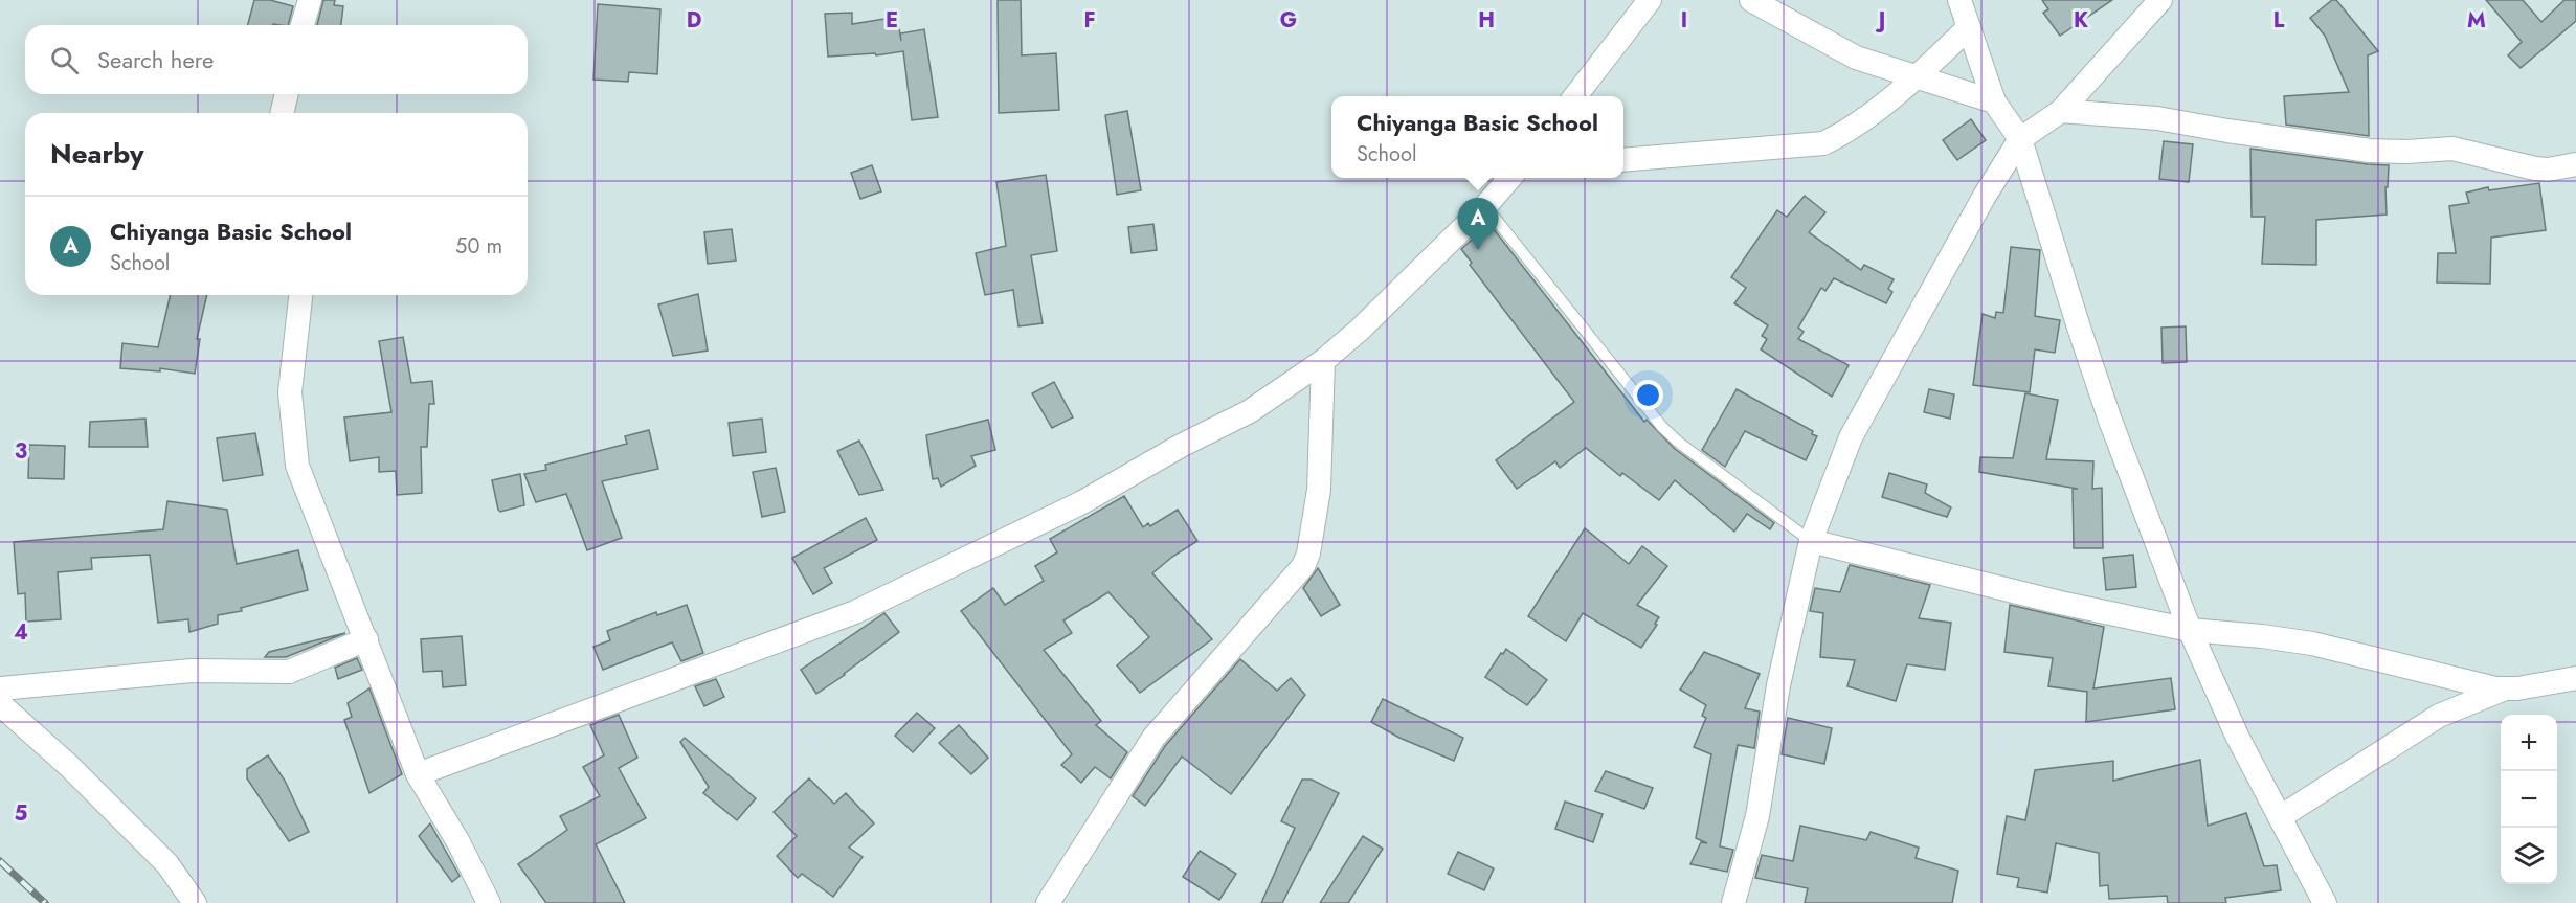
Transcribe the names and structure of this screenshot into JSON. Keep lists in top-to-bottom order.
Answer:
{
  "page": {
    "search": "Search here",
    "popup": ["Chiyanga Basic School", "School"],
    "heading": "Nearby",
    "list": [
      {
        "mark": "A",
        "name": "Chiyanga Basic School",
        "note": "School",
        "value": "50 m"
      }
    ],
    "pins": "A",
    "map_buttons": ["+", "−"]
  },
  "grid": {
    "columns": [
      "D",
      "E",
      "F",
      "G",
      "H",
      "I",
      "J",
      "K",
      "L",
      "M"
    ],
    "rows": ["3", "4", "5"]
  }
}
